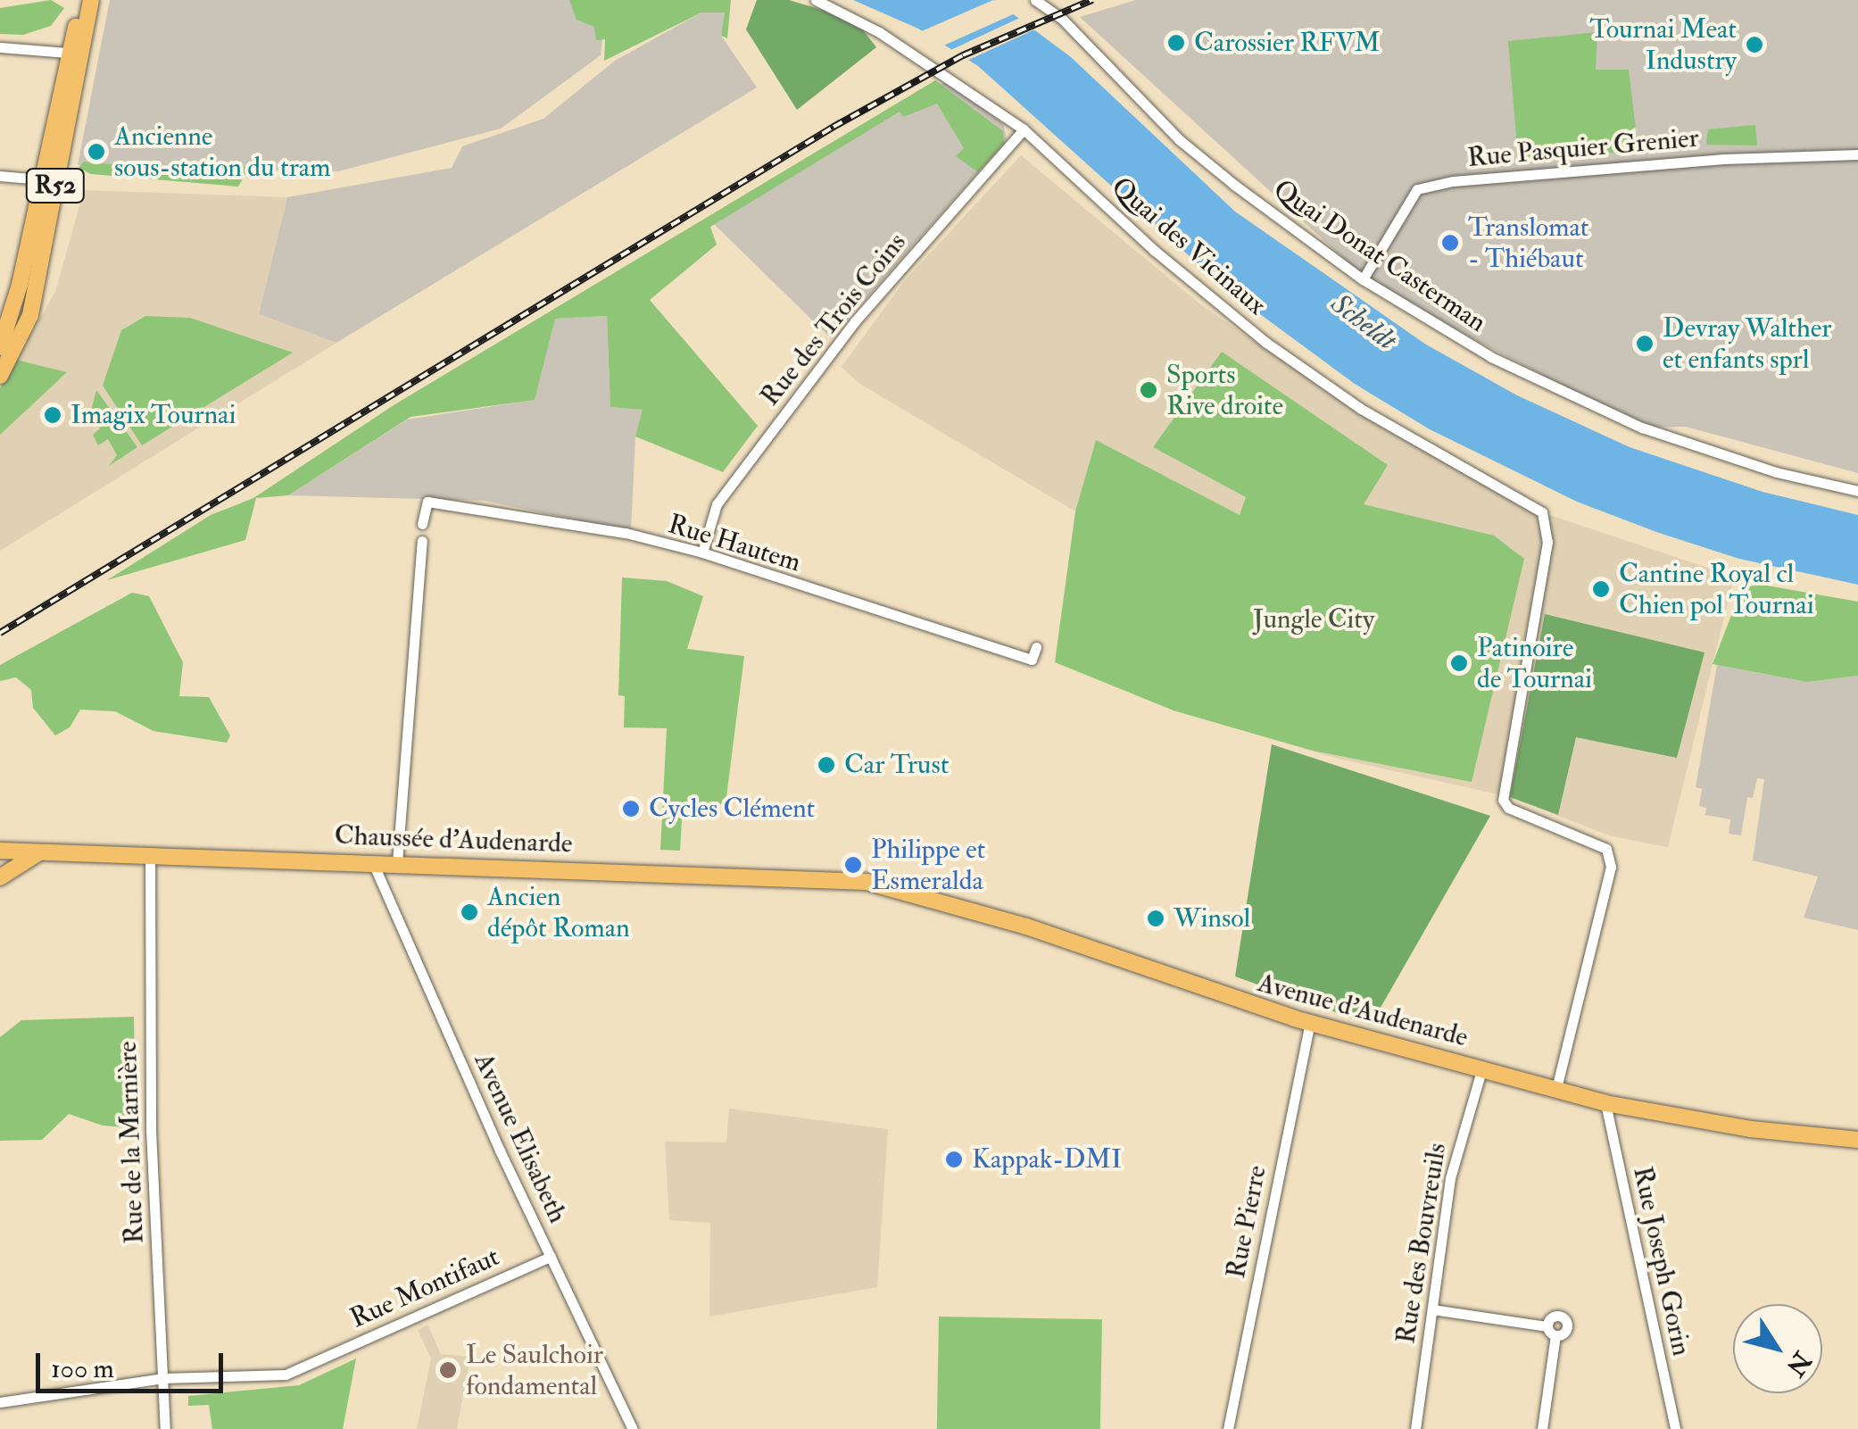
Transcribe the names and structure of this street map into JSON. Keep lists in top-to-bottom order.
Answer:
{
  "streets": {
    "main road": ["R52", "Chaussée d'Audenarde", "Avenue d'Audenarde"],
    "street": [
      "Rue Pasquier Grenier",
      "Quai des Vicinaux",
      "Quai Donat Casterman",
      "Rue des Trois Coins",
      "Rue Hautem",
      "Avenue Elisabeth",
      "Rue de la Marnière",
      "Rue Pierre",
      "Rue des Bouvreuils",
      "Rue Joseph Gorin",
      "Rue Montifaut"
    ]
  },
  "crossings": [
    ["Rue Pasquier Grenier", "Quai Donat Casterman"],
    ["Quai des Vicinaux", "Rue des Trois Coins"],
    ["Quai des Vicinaux", "Avenue d'Audenarde"],
    ["Rue des Trois Coins", "Rue Hautem"],
    ["Chaussée d'Audenarde", "Avenue d'Audenarde"],
    ["Chaussée d'Audenarde", "Avenue Elisabeth"],
    ["Chaussée d'Audenarde", "Rue de la Marnière"],
    ["Avenue d'Audenarde", "Rue Pierre"],
    ["Avenue d'Audenarde", "Rue des Bouvreuils"],
    ["Avenue d'Audenarde", "Rue Joseph Gorin"],
    ["Avenue Elisabeth", "Rue Montifaut"],
    ["Rue de la Marnière", "Rue Montifaut"]
  ],
  "water": ["Scheldt"],
  "parks": ["Jungle City"],
  "places": [
    "Carossier RFVM",
    "Tournai Meat Industry",
    "Ancienne sous-station du tram",
    "Translomat - Thiébaut",
    "Devray Walther et enfants sprl",
    "Sports Rive droite",
    "Imagix Tournai",
    "Cantine Royal cl Chien pol Tournai",
    "Patinoire de Tournai",
    "Car Trust",
    "Cycles Clément",
    "Philippe et Esmeralda",
    "Ancien dépôt Roman",
    "Winsol",
    "Kappak-DMI",
    "Le Saulchoir fondamental"
  ],
  "scale_bar": "100 m",
  "north": "bottom right"
}
